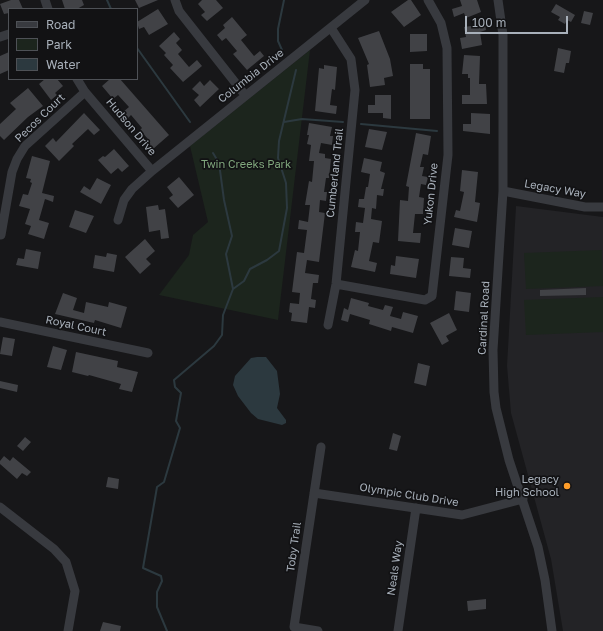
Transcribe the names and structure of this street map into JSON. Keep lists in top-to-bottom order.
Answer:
{
  "streets": {
    "street": [
      "Columbia Drive",
      "Pecos Court",
      "Hudson Drive",
      "Cumberland Trail",
      "Legacy Way",
      "Yukon Drive",
      "Cardinal Road",
      "Royal Court",
      "Olympic Club Drive",
      "Toby Trail",
      "Neals Way"
    ]
  },
  "crossings": [
    ["Columbia Drive", "Hudson Drive"],
    ["Columbia Drive", "Cumberland Trail"],
    ["Pecos Court", "Hudson Drive"],
    ["Cumberland Trail", "Yukon Drive"],
    ["Legacy Way", "Cardinal Road"],
    ["Cardinal Road", "Olympic Club Drive"],
    ["Olympic Club Drive", "Toby Trail"],
    ["Olympic Club Drive", "Neals Way"]
  ],
  "parks": ["Twin Creeks Park"],
  "places": ["Legacy High School"],
  "legend": ["Road", "Park", "Water"],
  "scale_bar": "100 m"
}
